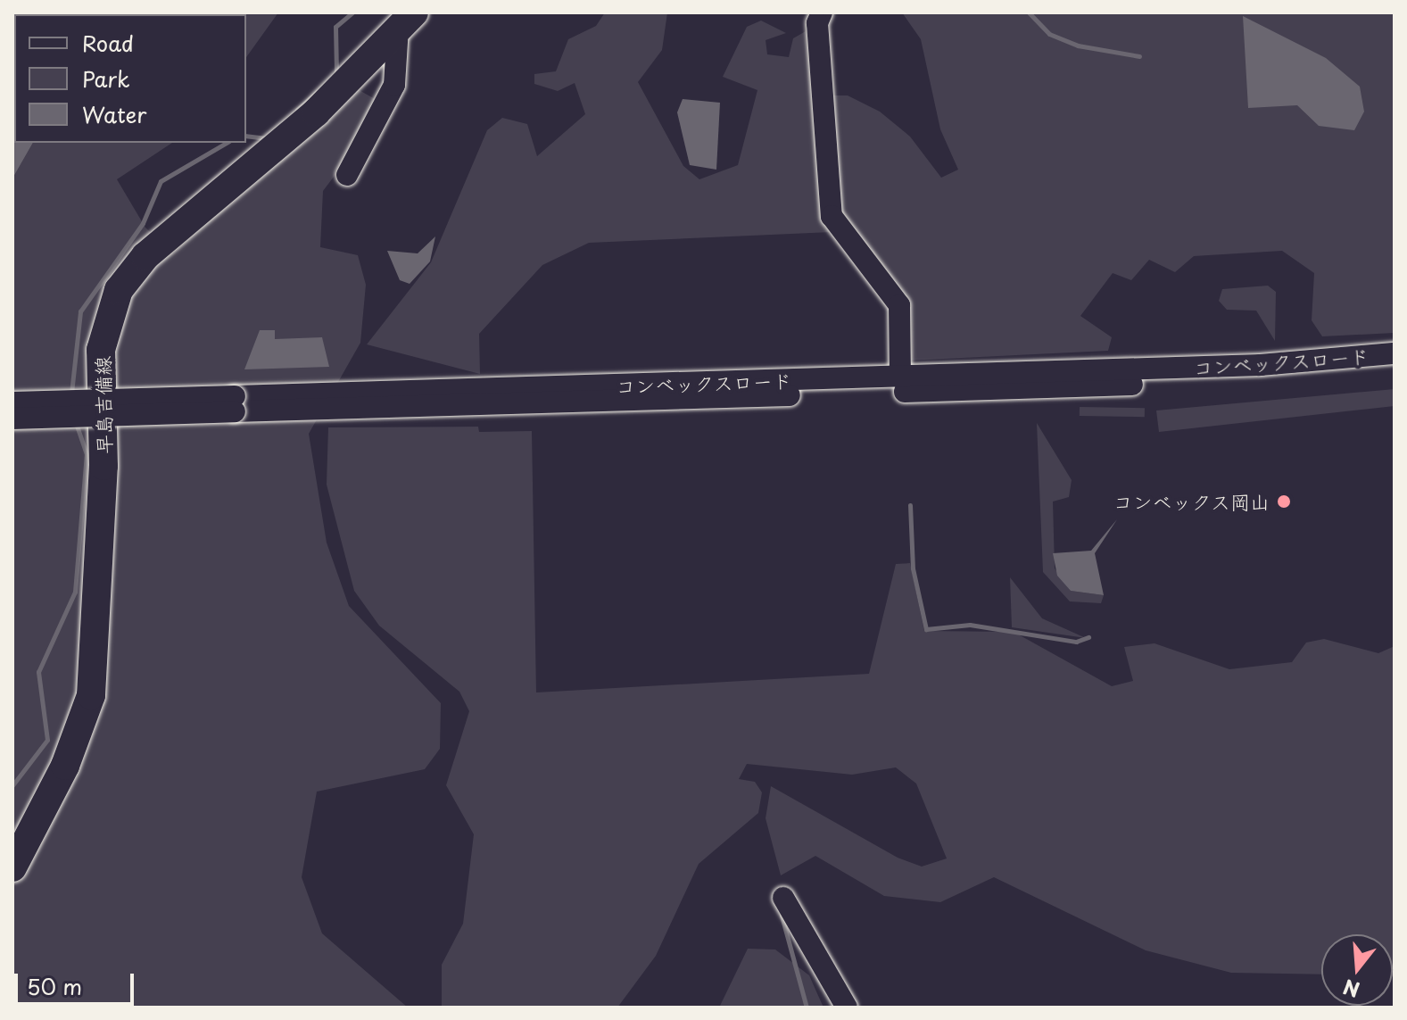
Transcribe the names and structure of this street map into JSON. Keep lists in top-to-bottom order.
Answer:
{
  "streets": {
    "main road": ["早島吉備線"],
    "street": ["コンベックスロード"]
  },
  "places": ["コンベックス岡山"],
  "legend": ["Road", "Park", "Water"],
  "scale_bar": "50 m",
  "north": "bottom"
}
